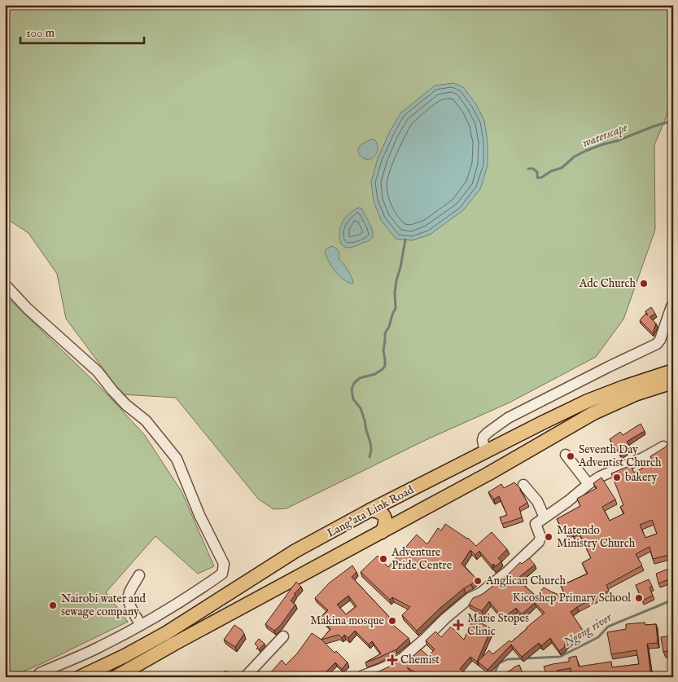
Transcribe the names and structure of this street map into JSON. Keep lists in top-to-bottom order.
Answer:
{
  "streets": {
    "main road": ["Lang'ata Link Road"]
  },
  "water": ["waterscape", "Ngong river"],
  "places": {
    "other": [
      "Adc Church",
      "Seventh Day Adventist Church",
      "bakery",
      "Matendo Ministry Church",
      "Adventure Pride Centre",
      "Anglican Church",
      "Kicoshep Primary School",
      "Nairobi water and sewage company",
      "Makina mosque"
    ],
    "health": ["Marie Stopes Clinic", "Chemist"]
  },
  "scale_bar": "100 m"
}
